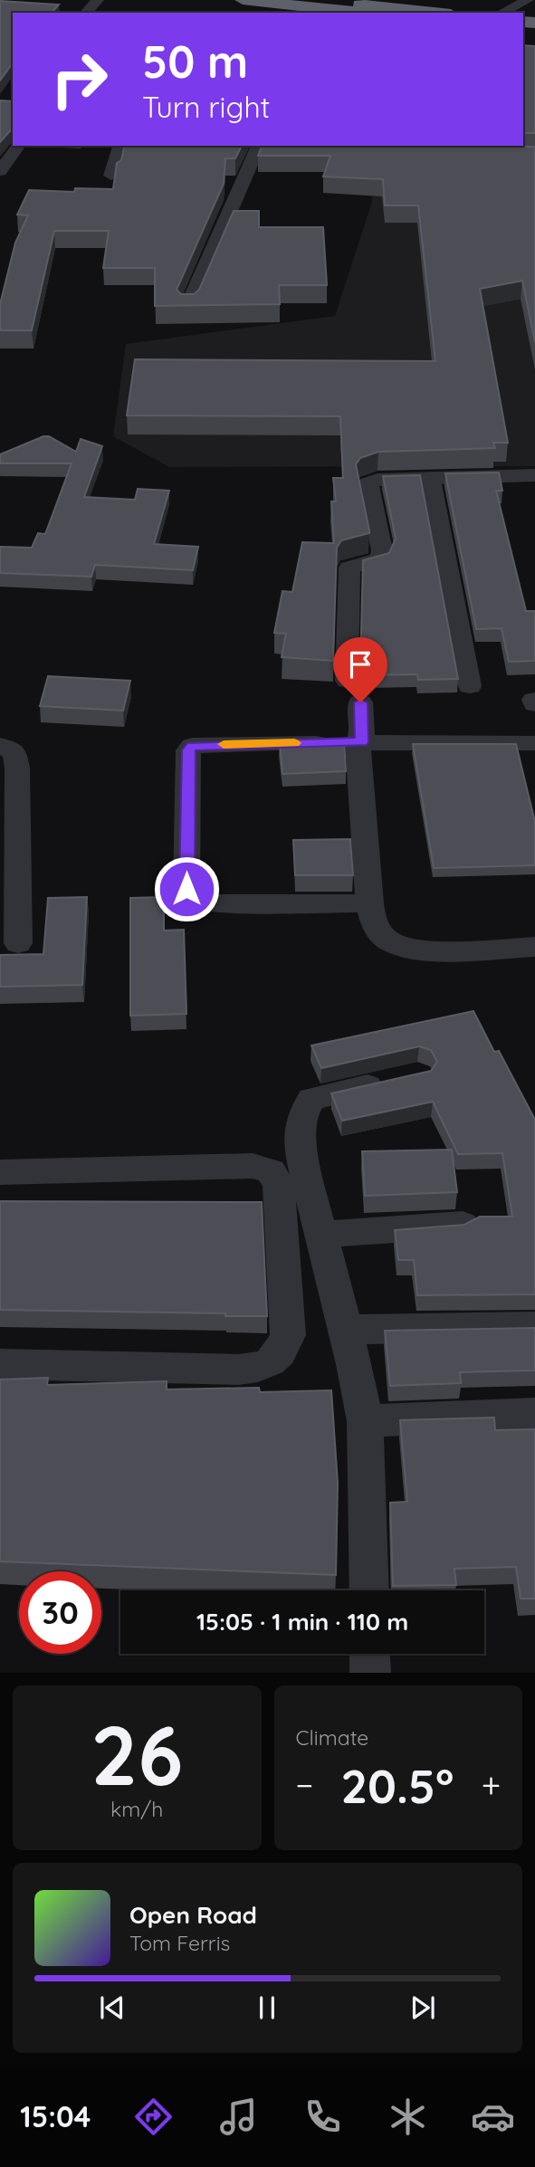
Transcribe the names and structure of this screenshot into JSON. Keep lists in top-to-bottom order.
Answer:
{
  "page": {
    "turn": ["50 m", "Turn right"],
    "limit": "30",
    "trip": "15:05 · 1 min · 110 m",
    "tile": [
      ["26", "km/h"],
      "Climate"
    ],
    "heat": ["−", "20.5°", "+"],
    "song": ["Open Road", "Tom Ferris"],
    "tabs": "15:04"
  }
}
